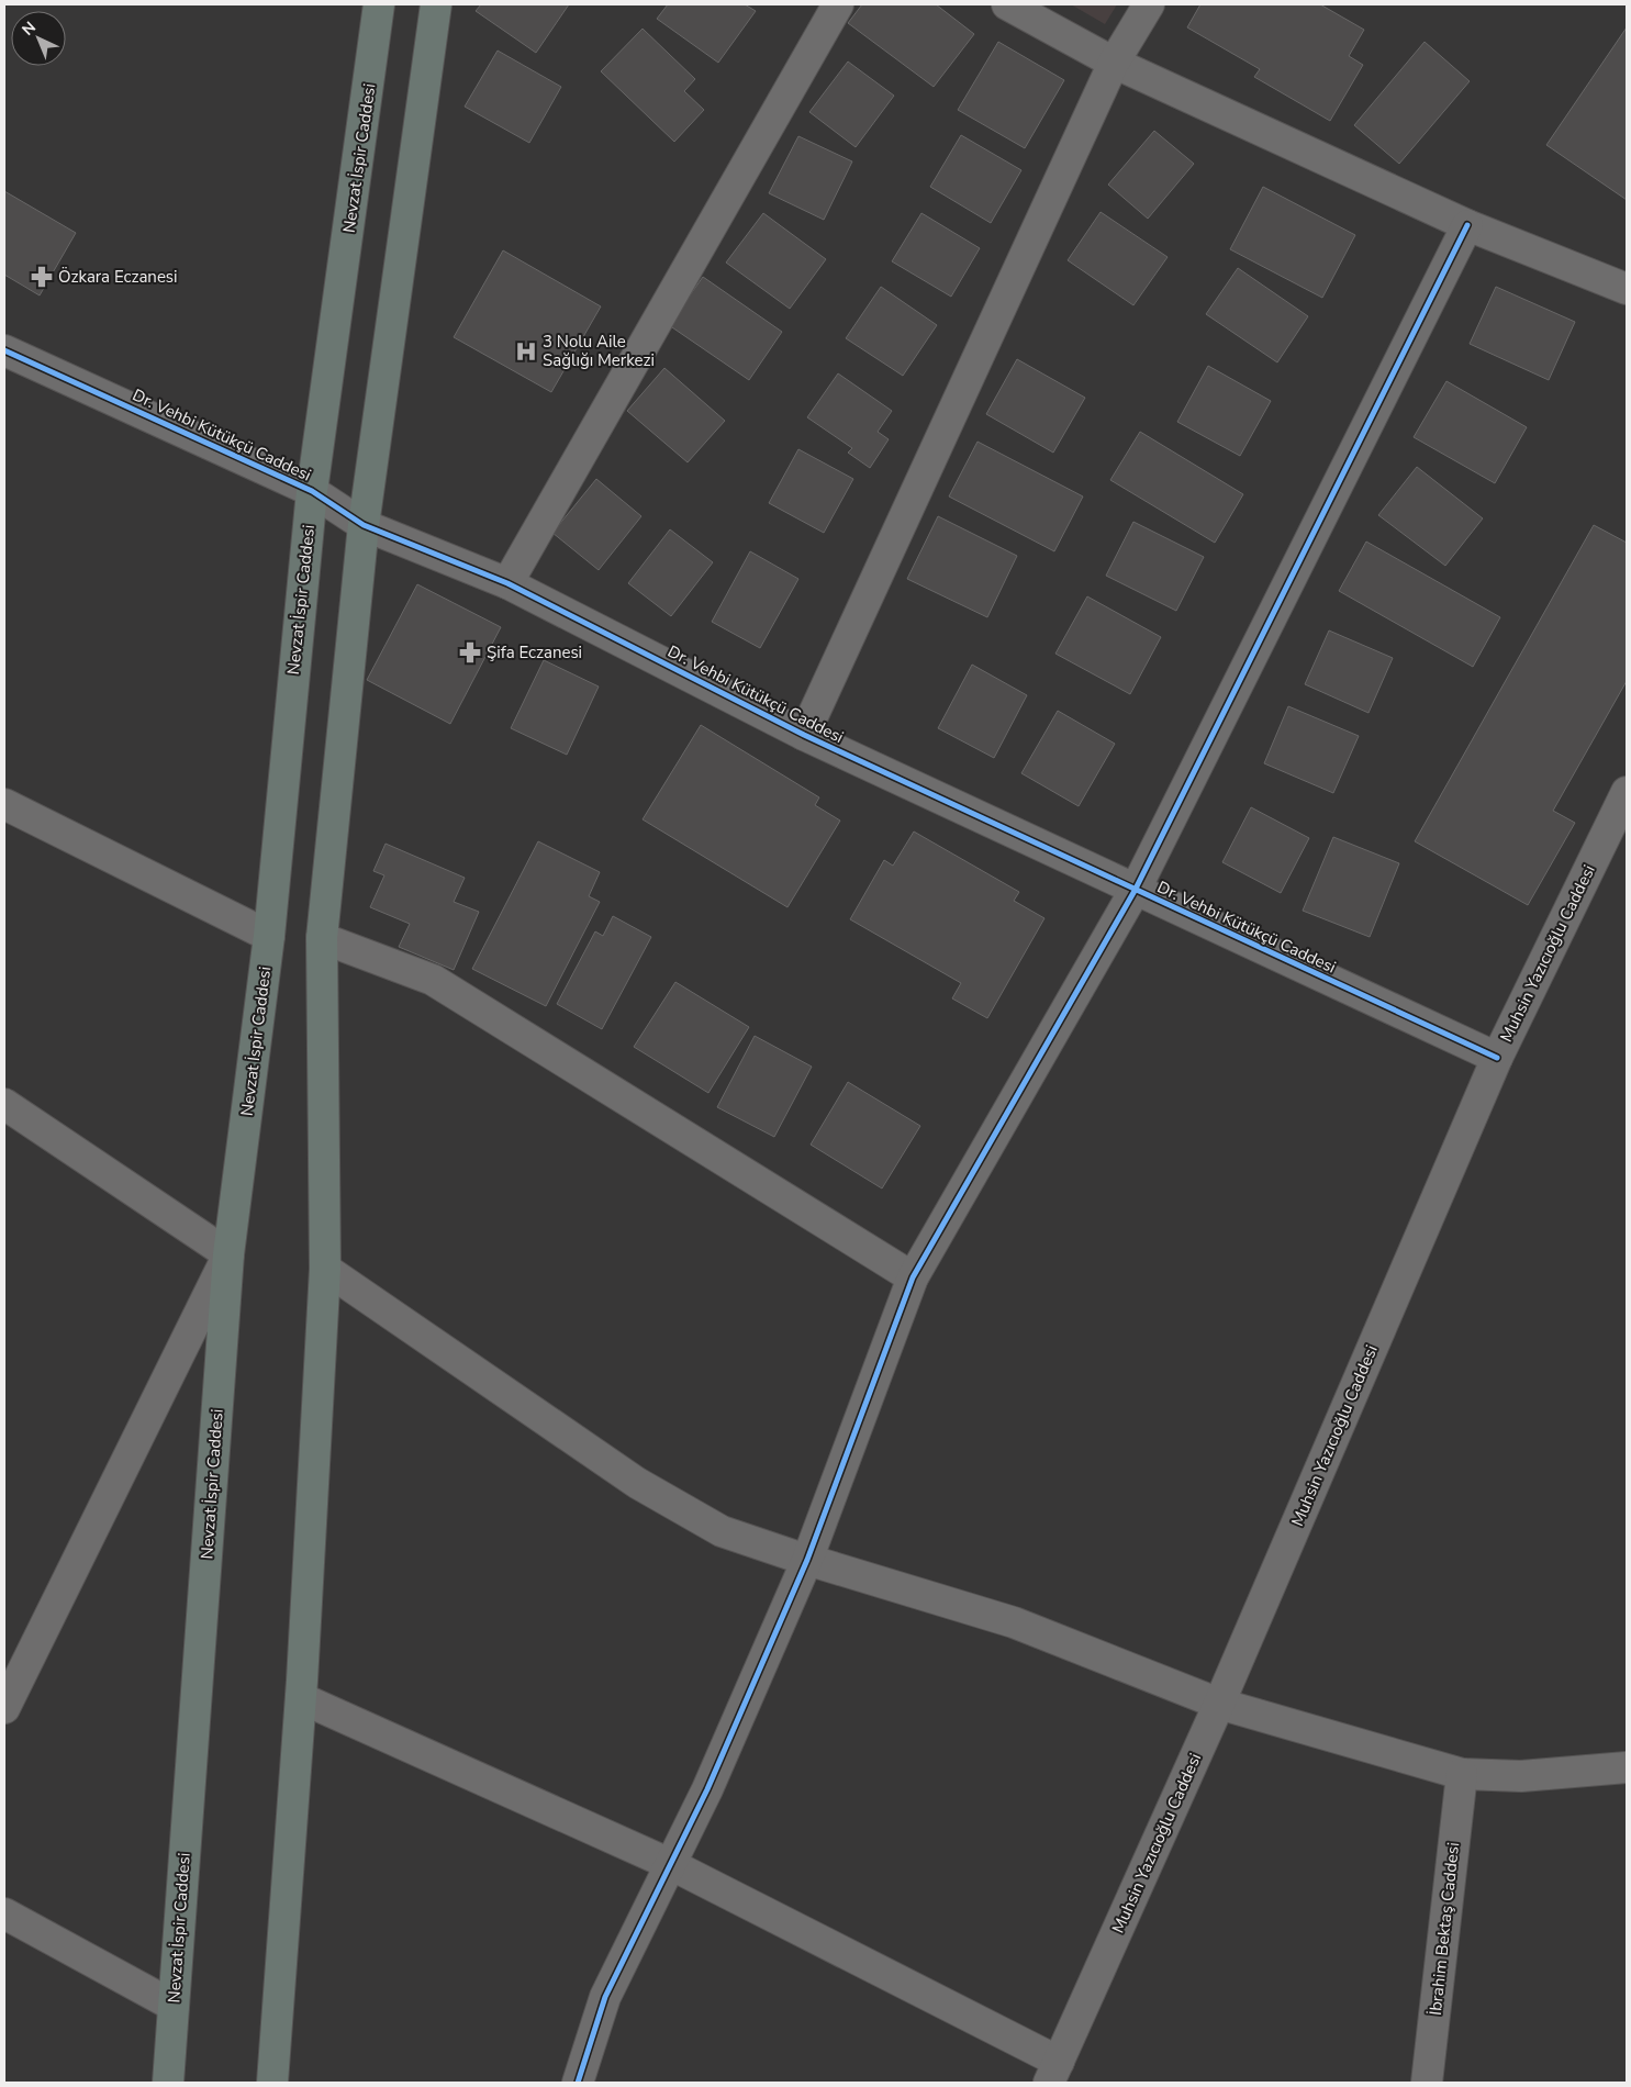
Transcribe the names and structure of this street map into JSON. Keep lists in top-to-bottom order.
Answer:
{
  "streets": {
    "main road": ["Nevzat İspir Caddesi"],
    "street": ["Dr. Vehbi Kütükçü Caddesi", "Muhsin Yazıcıoğlu Caddesi", "İbrahim Bektaş Caddesi"]
  },
  "crossings": [
    ["Nevzat İspir Caddesi", "Dr. Vehbi Kütükçü Caddesi"],
    ["Dr. Vehbi Kütükçü Caddesi", "Muhsin Yazıcıoğlu Caddesi"]
  ],
  "places": {
    "pharmacy": ["Özkara Eczanesi", "Şifa Eczanesi"],
    "hospital": ["3 Nolu Aile Sağlığı Merkezi"]
  },
  "north": "top left"
}
